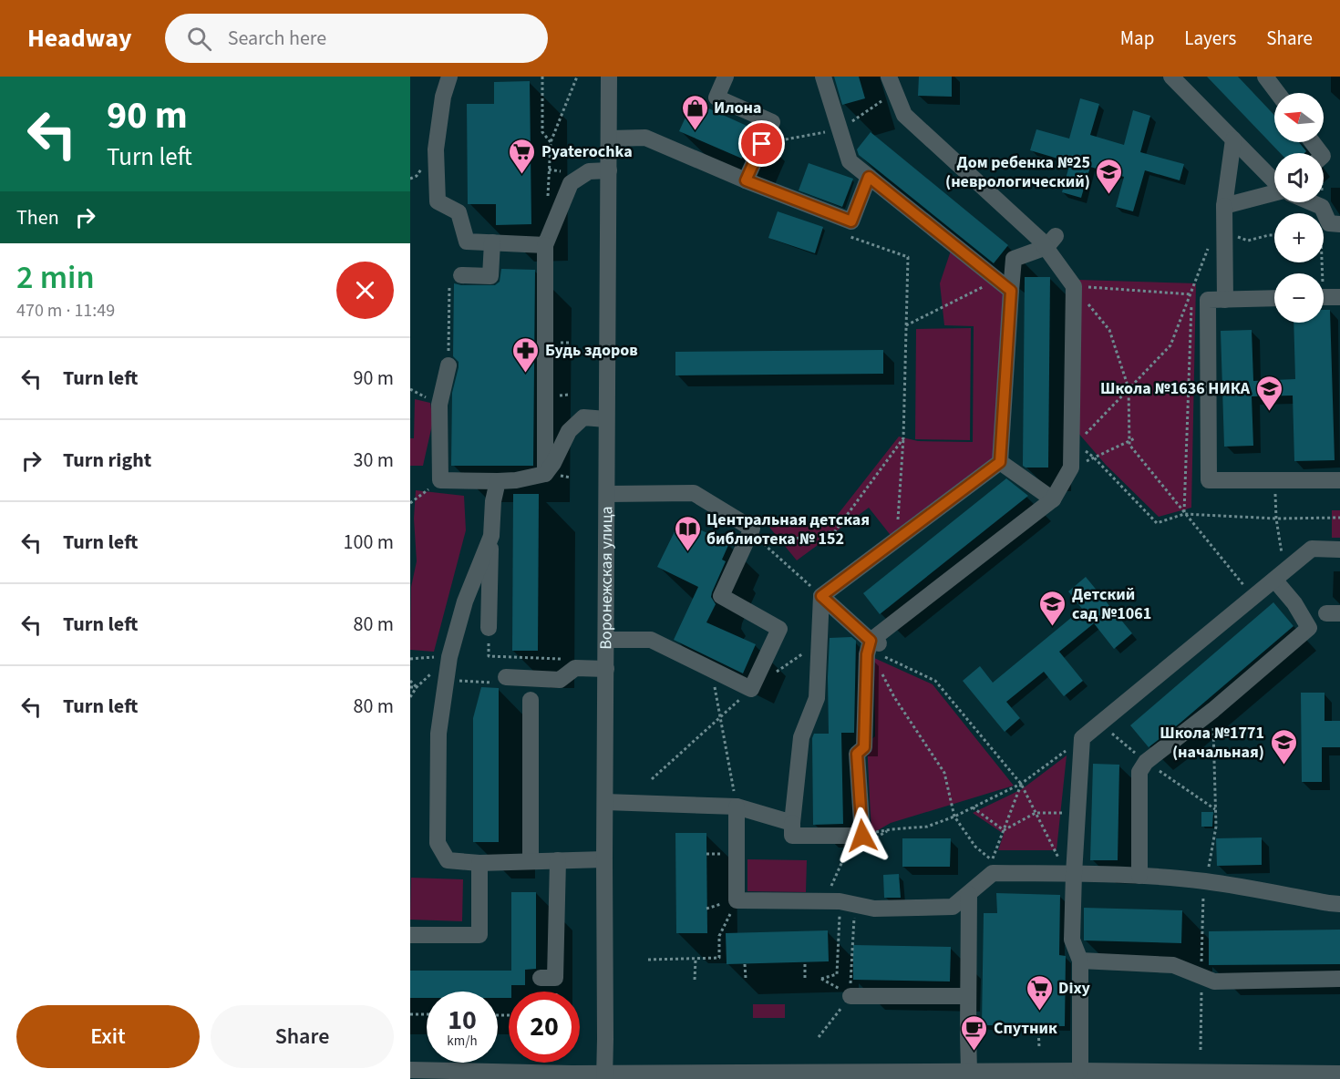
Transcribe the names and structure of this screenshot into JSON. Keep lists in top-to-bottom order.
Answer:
{
  "streets": {
    "street": ["Воронежская улица"]
  },
  "places": {
    "shop": ["Илона"],
    "supermarket": ["Pyaterochka", "Dixy"],
    "school or university": [
      "Дом ребенка №25 (неврологический)",
      "Школа №1636 НИКА",
      "Детский сад №1061",
      "Школа №1771 (начальная)"
    ],
    "pharmacy": ["Будь здоров"],
    "library": ["Центральная детская библиотека № 152"],
    "cafe": ["Спутник"]
  },
  "north": "left",
  "page": {
    "header": "Headway",
    "search": "Search here",
    "nav": ["Map", "Layers", "Share"],
    "turn": ["90 m", "Turn left"],
    "map_buttons": ["+", "−"],
    "then": "Then",
    "heading": ["2 min", "470 m · 11:49"],
    "list": [
      {
        "name": "Turn left",
        "value": "90 m"
      },
      {
        "name": "Turn right",
        "value": "30 m"
      },
      {
        "name": "Turn left",
        "value": "100 m"
      },
      {
        "name": "Turn left",
        "value": "80 m"
      },
      {
        "name": "Turn left",
        "value": "80 m"
      }
    ],
    "speed": "10 km/h",
    "limit": "20",
    "buttons": ["Exit", "Share"]
  }
}
